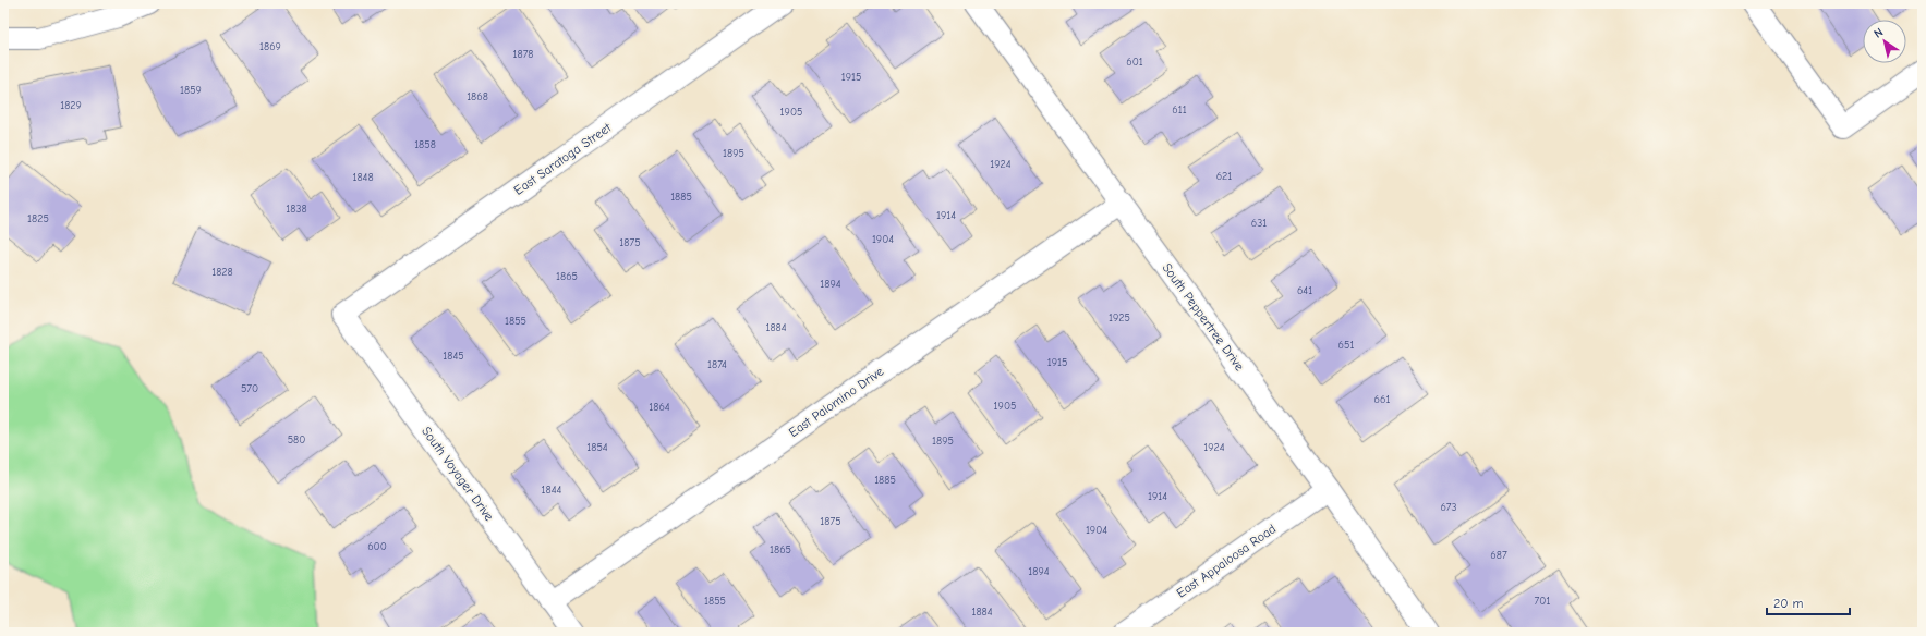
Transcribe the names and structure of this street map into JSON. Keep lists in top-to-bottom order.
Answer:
{
  "streets": {
    "street": [
      "East Saratoga Street",
      "South Peppertree Drive",
      "East Palomino Drive",
      "South Voyager Drive",
      "East Appaloosa Road"
    ]
  },
  "crossings": [
    ["East Saratoga Street", "South Voyager Drive"],
    ["South Peppertree Drive", "East Palomino Drive"],
    ["South Peppertree Drive", "East Appaloosa Road"],
    ["East Palomino Drive", "South Voyager Drive"]
  ],
  "house_numbers": [
    "1869",
    "1878",
    "601",
    "1915",
    "1859",
    "1868",
    "1829",
    "611",
    "1905",
    "1858",
    "1895",
    "1924",
    "621",
    "1848",
    "1885",
    "1838",
    "1914",
    "1825",
    "631",
    "1904",
    "1875",
    "1828",
    "1865",
    "1894",
    "641",
    "1925",
    "1855",
    "1884",
    "651",
    "1845",
    "1915",
    "1874",
    "570",
    "661",
    "1905",
    "1864",
    "580",
    "1895",
    "1854",
    "1924",
    "1885",
    "1844",
    "1914",
    "673",
    "1875",
    "1904",
    "600",
    "1865",
    "687",
    "1894",
    "1855",
    "701",
    "1884"
  ],
  "scale_bar": "20 m",
  "north": "top left"
}
